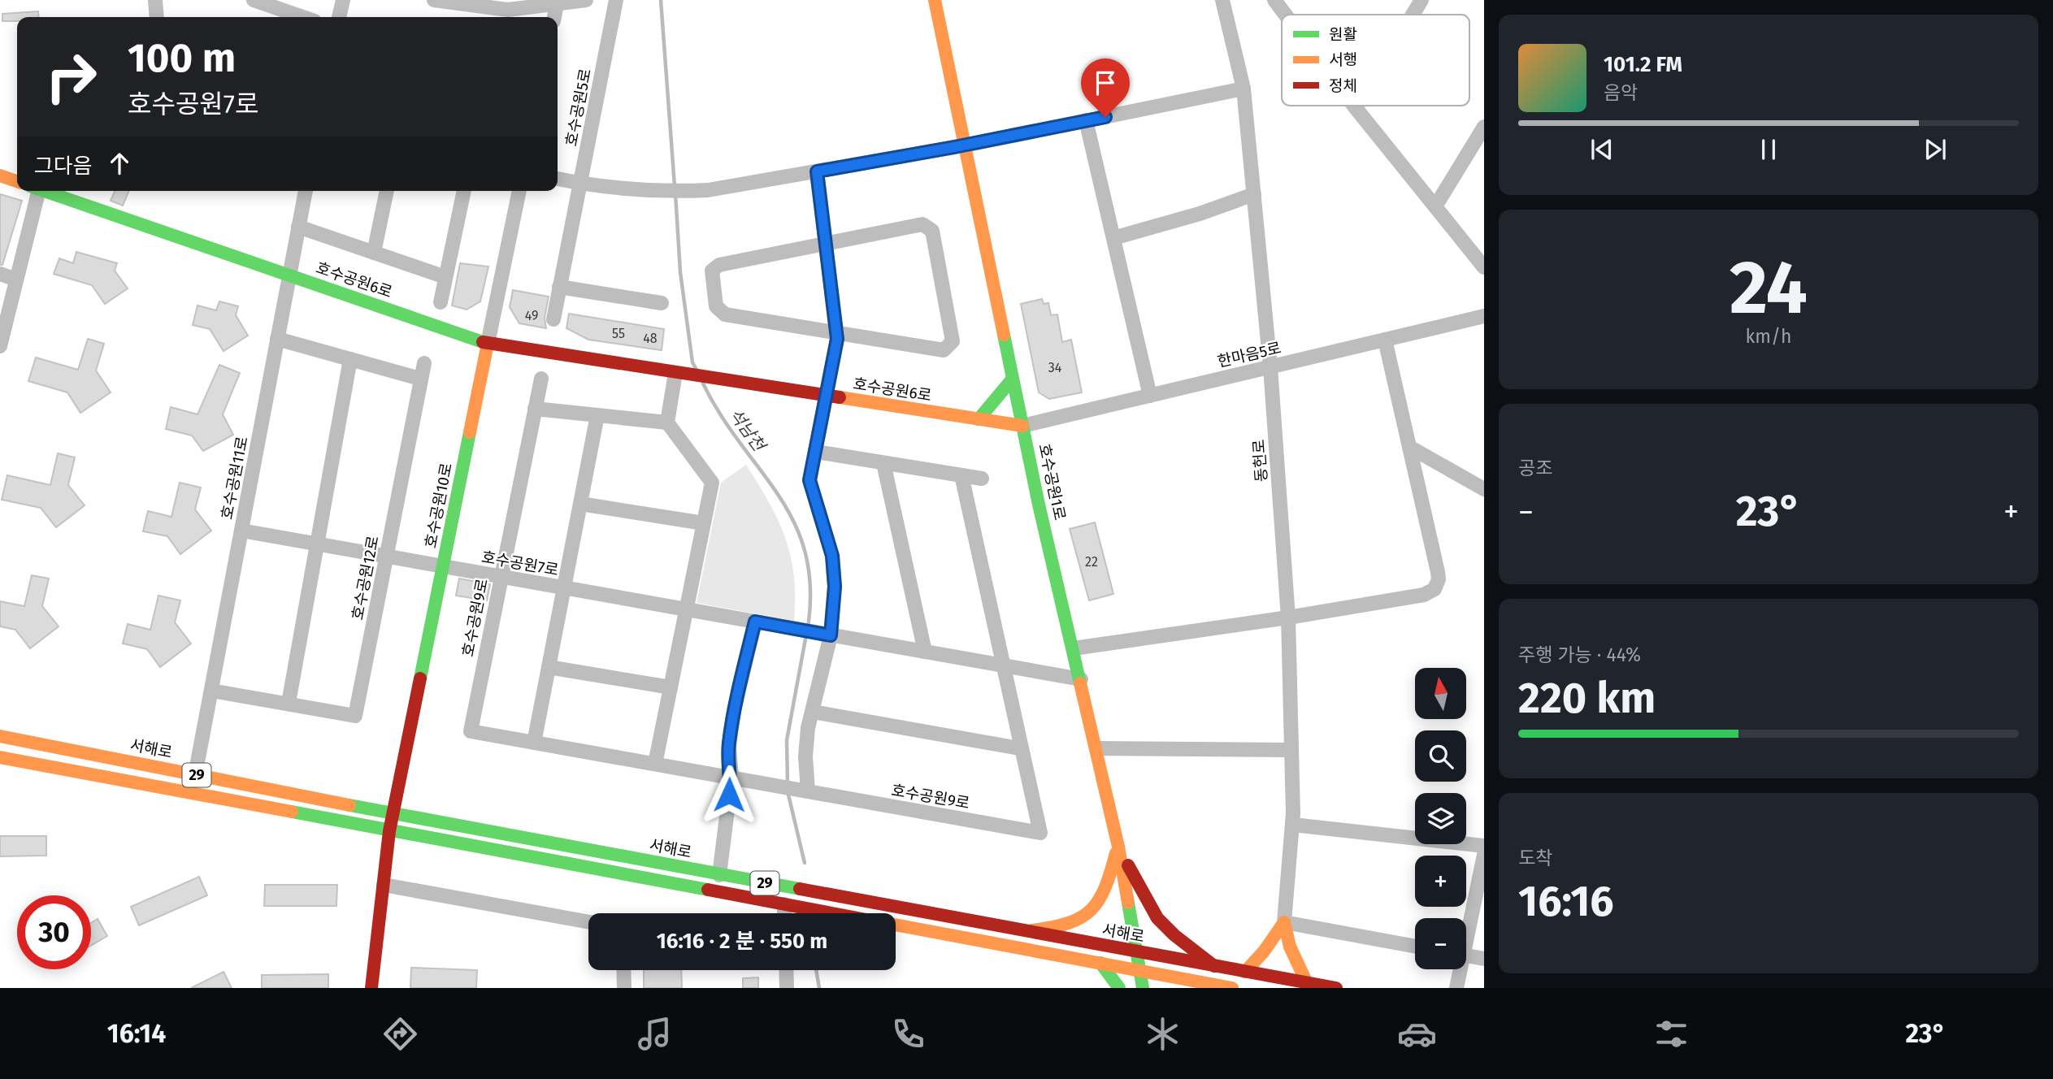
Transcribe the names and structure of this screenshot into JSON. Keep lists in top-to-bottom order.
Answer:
{
  "streets": {
    "main road": [
      "호수공원6로",
      "호수공원1로",
      "호수공원10로",
      "서해로",
      "29"
    ],
    "street": [
      "호수공원5로",
      "한마음5로",
      "동헌로",
      "호수공원11로",
      "호수공원7로",
      "호수공원12로",
      "호수공원9로"
    ]
  },
  "crossings": [
    ["호수공원6로", "한마음5로"],
    ["호수공원6로", "호수공원11로"],
    ["호수공원6로", "호수공원1로"],
    ["호수공원6로", "호수공원10로"],
    ["한마음5로", "동헌로"],
    ["한마음5로", "호수공원1로"],
    ["호수공원11로", "호수공원7로"],
    ["호수공원11로", "호수공원12로"],
    ["호수공원11로", "서해로"],
    ["호수공원1로", "서해로"],
    ["호수공원1로", "29"],
    ["호수공원10로", "호수공원7로"],
    ["호수공원10로", "서해로"],
    ["호수공원10로", "29"],
    ["호수공원7로", "호수공원12로"],
    ["호수공원7로", "호수공원9로"]
  ],
  "water": ["석남천"],
  "house_numbers": [
    "49",
    "55",
    "48",
    "34",
    "22"
  ],
  "legend": ["원활", "서행", "정체"],
  "north": "top",
  "page": {
    "turn": ["100 m", "호수공원7로"],
    "song": ["101.2 FM", "음악"],
    "then": "그다음",
    "tile": [
      ["24", "km/h"],
      "공조",
      ["주행 가능 · 44%", "220 km"],
      ["도착", "16:16"]
    ],
    "heat": ["−", "23°", "+"],
    "map_buttons": ["+", "−"],
    "limit": "30",
    "trip": "16:16 · 2 분 · 550 m",
    "tabs": ["16:14", "23°"]
  }
}
